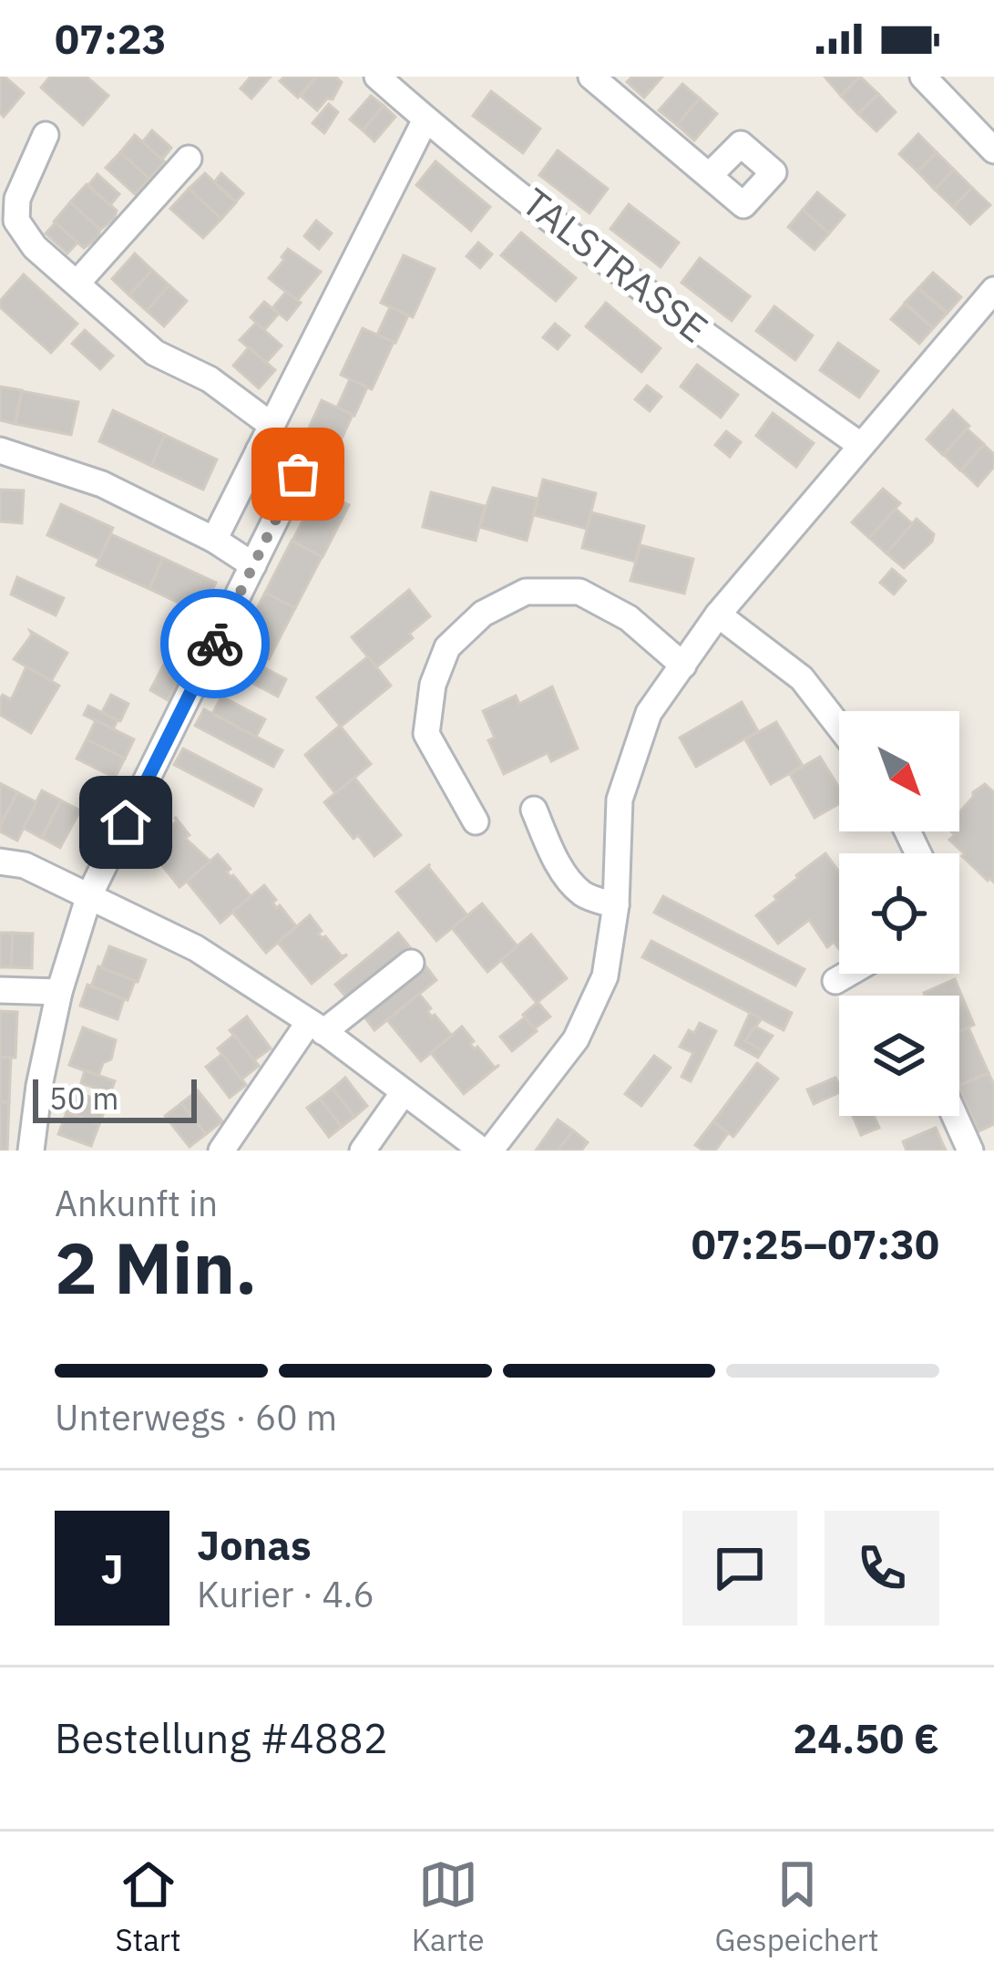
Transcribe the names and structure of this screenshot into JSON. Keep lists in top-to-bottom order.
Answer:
{
  "streets": {
    "street": ["TALSTRASSE"]
  },
  "scale_bar": "50 m",
  "north": "bottom right",
  "page": {
    "status": "07:23",
    "scale": "50 m",
    "heading": ["2 Min.", "Ankunft in", "07:25–07:30"],
    "panel": [
      "Jonas",
      "Kurier · 4.6",
      "Bestellung #4882",
      "24.50 €"
    ],
    "bar": "Unterwegs · 60 m",
    "round": "J",
    "tabs": ["Start", "Karte", "Gespeichert"]
  }
}
